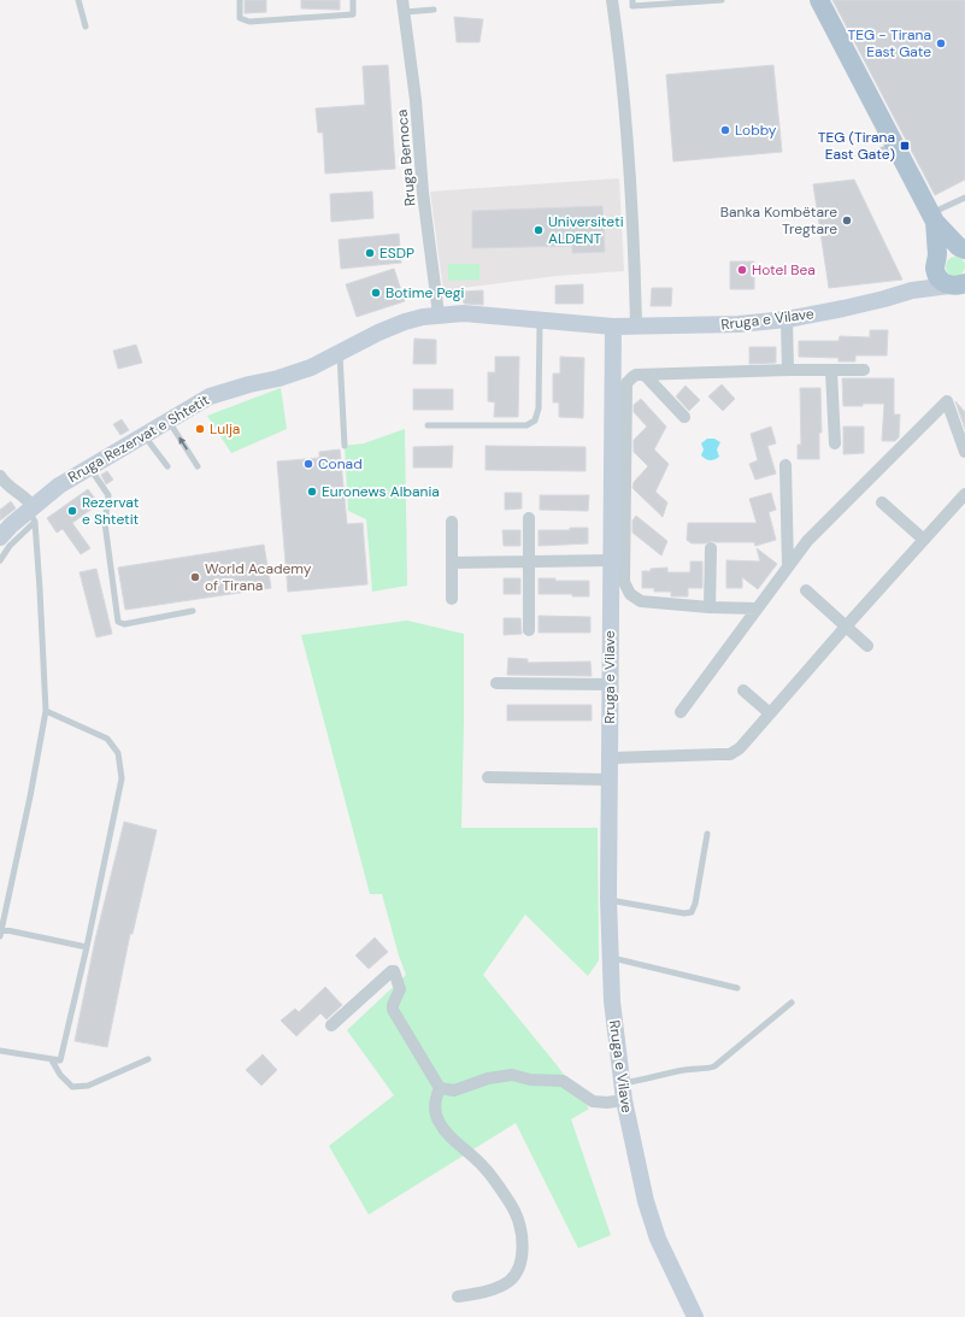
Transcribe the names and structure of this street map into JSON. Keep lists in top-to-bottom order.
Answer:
{
  "streets": {
    "street": ["Rruga Bernoca", "Rruga e Vilave", "Rruga Rezervat e Shtetit"]
  },
  "crossings": [
    ["Rruga Bernoca", "Rruga Rezervat e Shtetit"],
    ["Rruga e Vilave", "Rruga Rezervat e Shtetit"]
  ],
  "places": {
    "other": [
      "TEG - Tirana East Gate",
      "Lobby",
      "Banka Kombëtare Tregtare",
      "Universiteti ALDENT",
      "ESDP",
      "Hotel Bea",
      "Botime Pegi",
      "Lulja",
      "Conad",
      "Euronews Albania",
      "Rezervat e Shtetit",
      "World Academy of Tirana"
    ],
    "transit": ["TEG (Tirana East Gate)"]
  }
}
